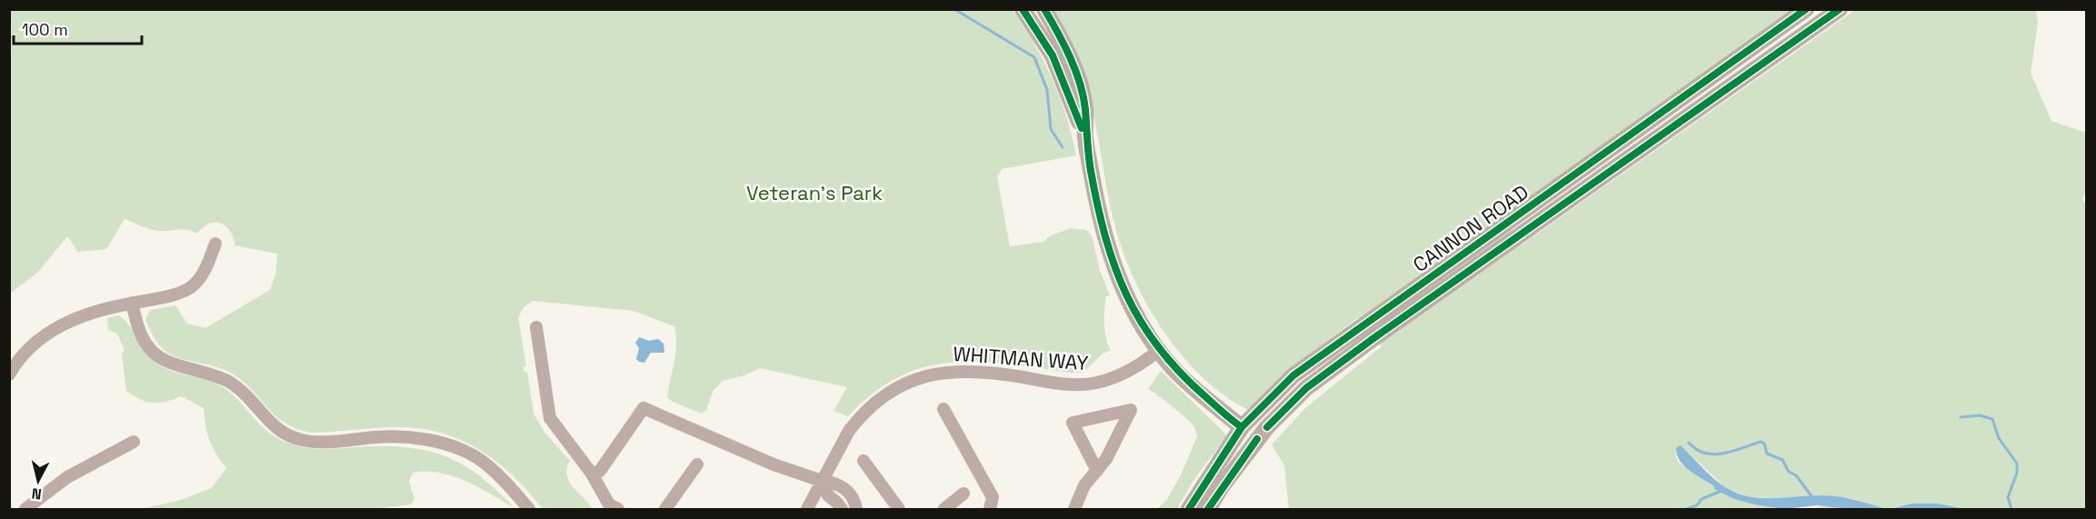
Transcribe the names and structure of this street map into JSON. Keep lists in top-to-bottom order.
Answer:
{
  "streets": {
    "main road": ["CANNON ROAD"],
    "street": ["WHITMAN WAY"]
  },
  "parks": ["Veteran's Park"],
  "scale_bar": "100 m",
  "north": "bottom"
}
